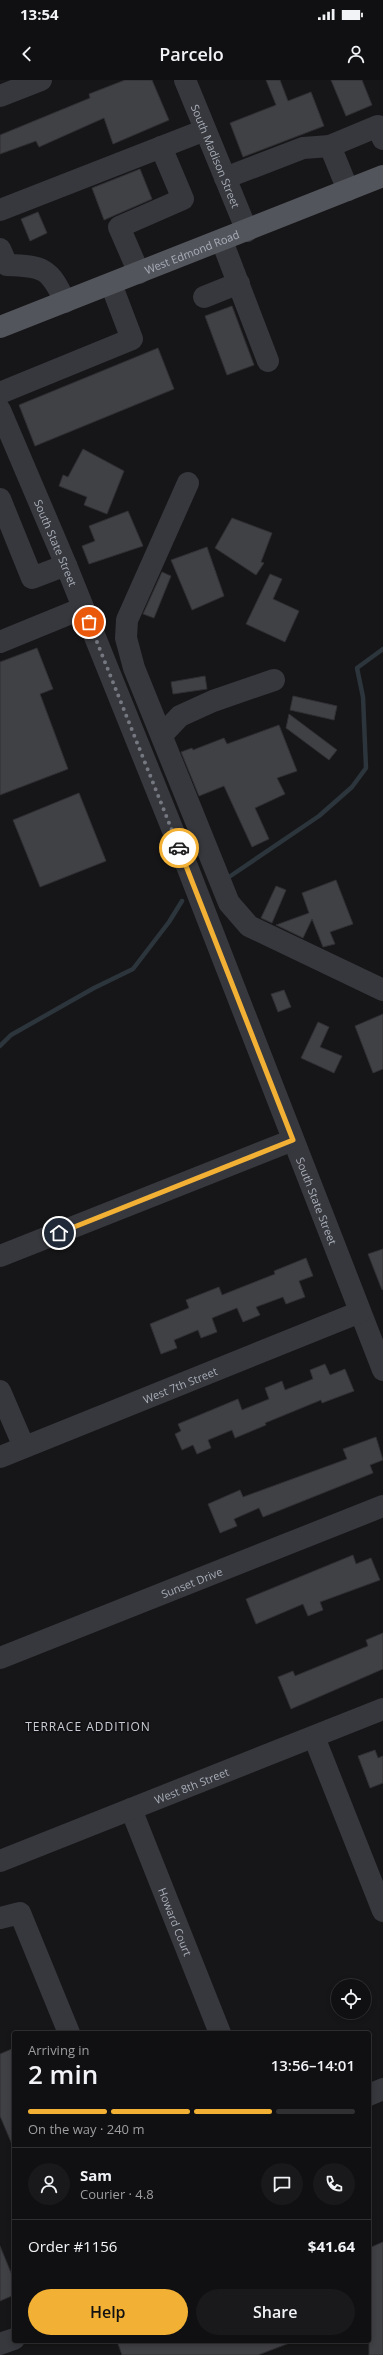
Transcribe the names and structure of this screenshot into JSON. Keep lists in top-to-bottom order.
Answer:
{
  "streets": {
    "main road": ["West Edmond Road"],
    "street": [
      "South Madison Street",
      "South State Street",
      "West 7th Street",
      "Sunset Drive",
      "West 8th Street",
      "Howard Court"
    ]
  },
  "crossings": [
    ["South Madison Street", "West Edmond Road"],
    ["South State Street", "West 7th Street"],
    ["West 8th Street", "Howard Court"]
  ],
  "districts": ["TERRACE ADDITION"],
  "page": {
    "status": "13:54",
    "header": "Parcelo",
    "heading": ["2 min", "Arriving in", "13:56–14:01"],
    "panel": [
      "Sam",
      "Courier · 4.8",
      "Order #1156",
      "$41.64"
    ],
    "bar": "On the way · 240 m",
    "buttons": ["Help", "Share"]
  }
}
